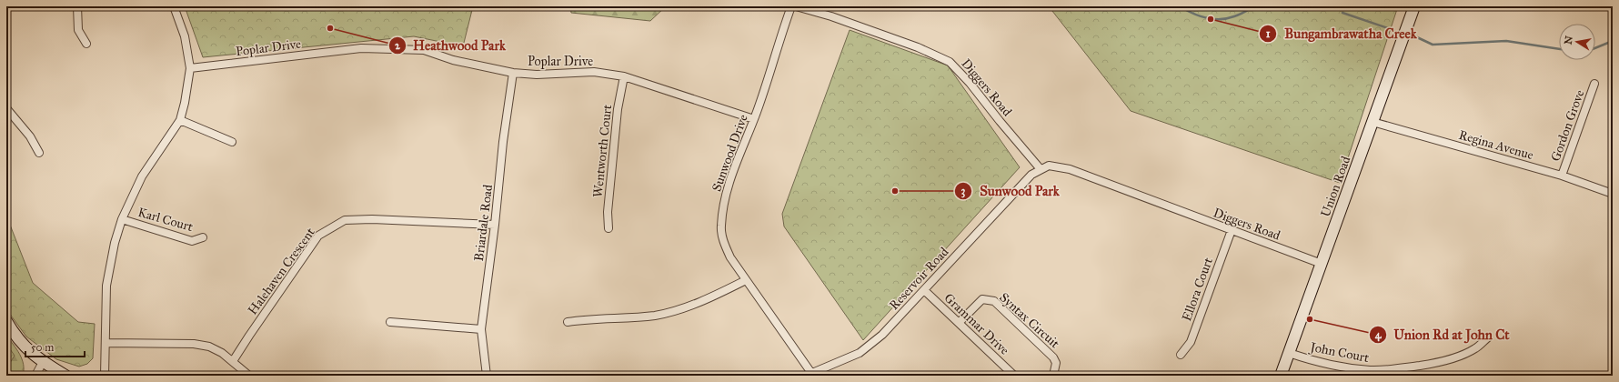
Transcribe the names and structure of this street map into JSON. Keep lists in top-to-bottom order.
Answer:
{
  "streets": {
    "main road": ["Union Road"],
    "street": [
      "Poplar Drive",
      "Diggers Road",
      "Gordon Grove",
      "Regina Avenue",
      "Wentworth Court",
      "Sunwood Drive",
      "Karl Court",
      "Briardale Road",
      "Halehaven Crescent",
      "Reservoir Road",
      "Ellora Court",
      "Syntax Circuit",
      "Grammar Drive",
      "John Court"
    ]
  },
  "crossings": [
    ["Poplar Drive", "Wentworth Court"],
    ["Poplar Drive", "Sunwood Drive"],
    ["Poplar Drive", "Briardale Road"],
    ["Diggers Road", "Union Road"],
    ["Diggers Road", "Reservoir Road"],
    ["Diggers Road", "Ellora Court"],
    ["Gordon Grove", "Regina Avenue"],
    ["Regina Avenue", "Union Road"],
    ["Sunwood Drive", "Reservoir Road"],
    ["Union Road", "John Court"],
    ["Briardale Road", "Halehaven Crescent"],
    ["Reservoir Road", "Grammar Drive"],
    ["Syntax Circuit", "Grammar Drive"]
  ],
  "places": [
    "Bungambrawatha Creek",
    "Heathwood Park",
    "Sunwood Park",
    "Union Rd at John Ct"
  ],
  "scale_bar": "50 m",
  "north": "left"
}
